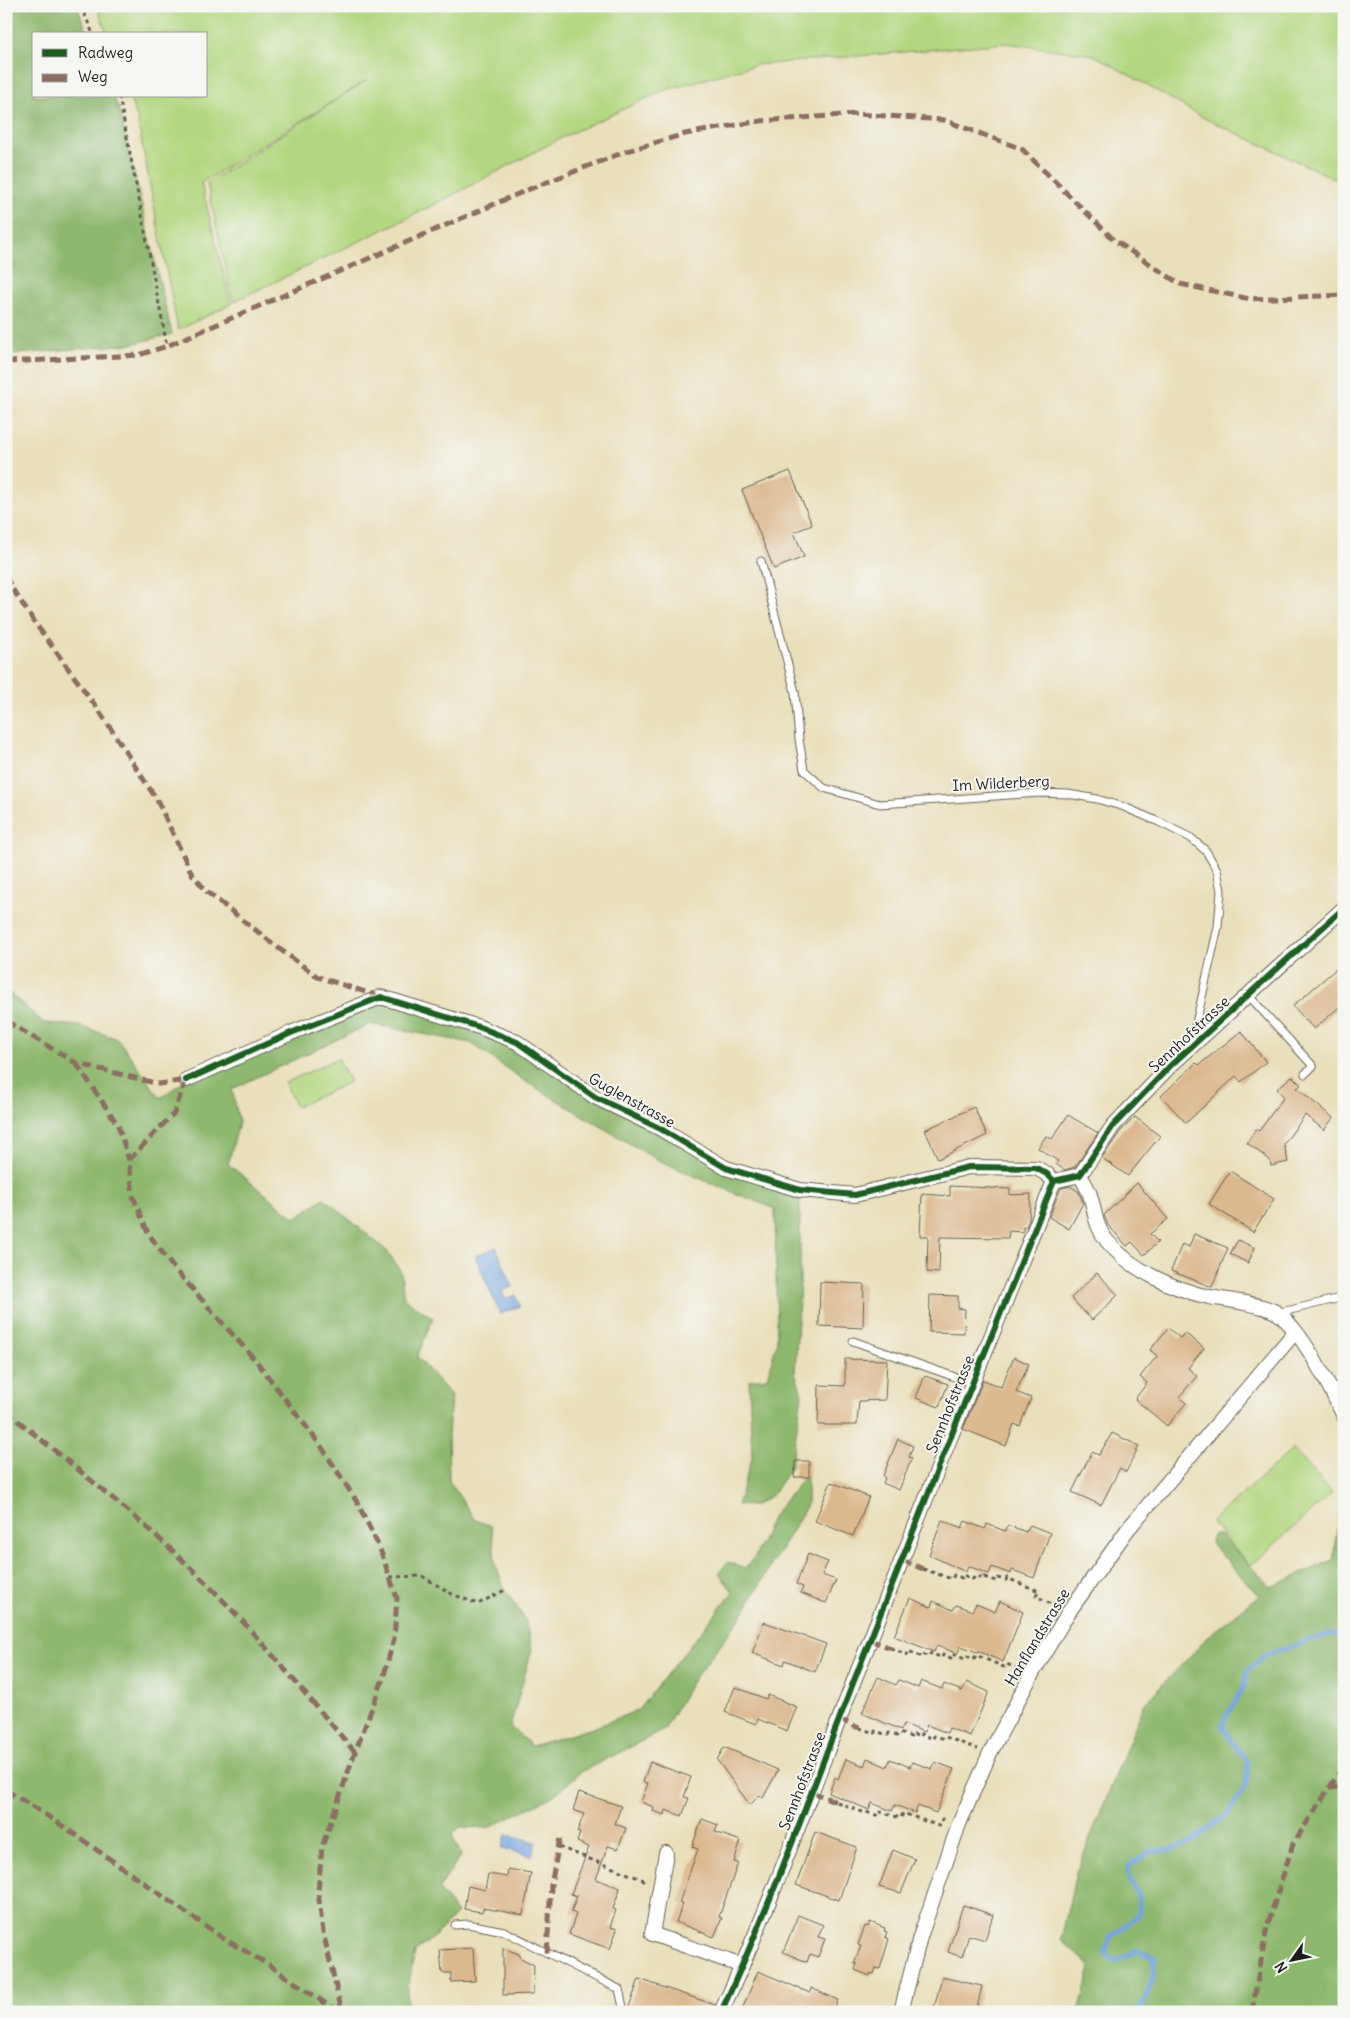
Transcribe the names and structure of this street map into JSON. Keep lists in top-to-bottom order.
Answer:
{
  "streets": {
    "street": ["Sennhofstrasse", "Guglenstrasse", "Hanflandstrasse"],
    "lane": ["Im Wilderberg"]
  },
  "crossings": [
    ["Im Wilderberg", "Sennhofstrasse"],
    ["Sennhofstrasse", "Guglenstrasse"]
  ],
  "legend": ["Radweg", "Weg"],
  "north": "bottom left"
}
